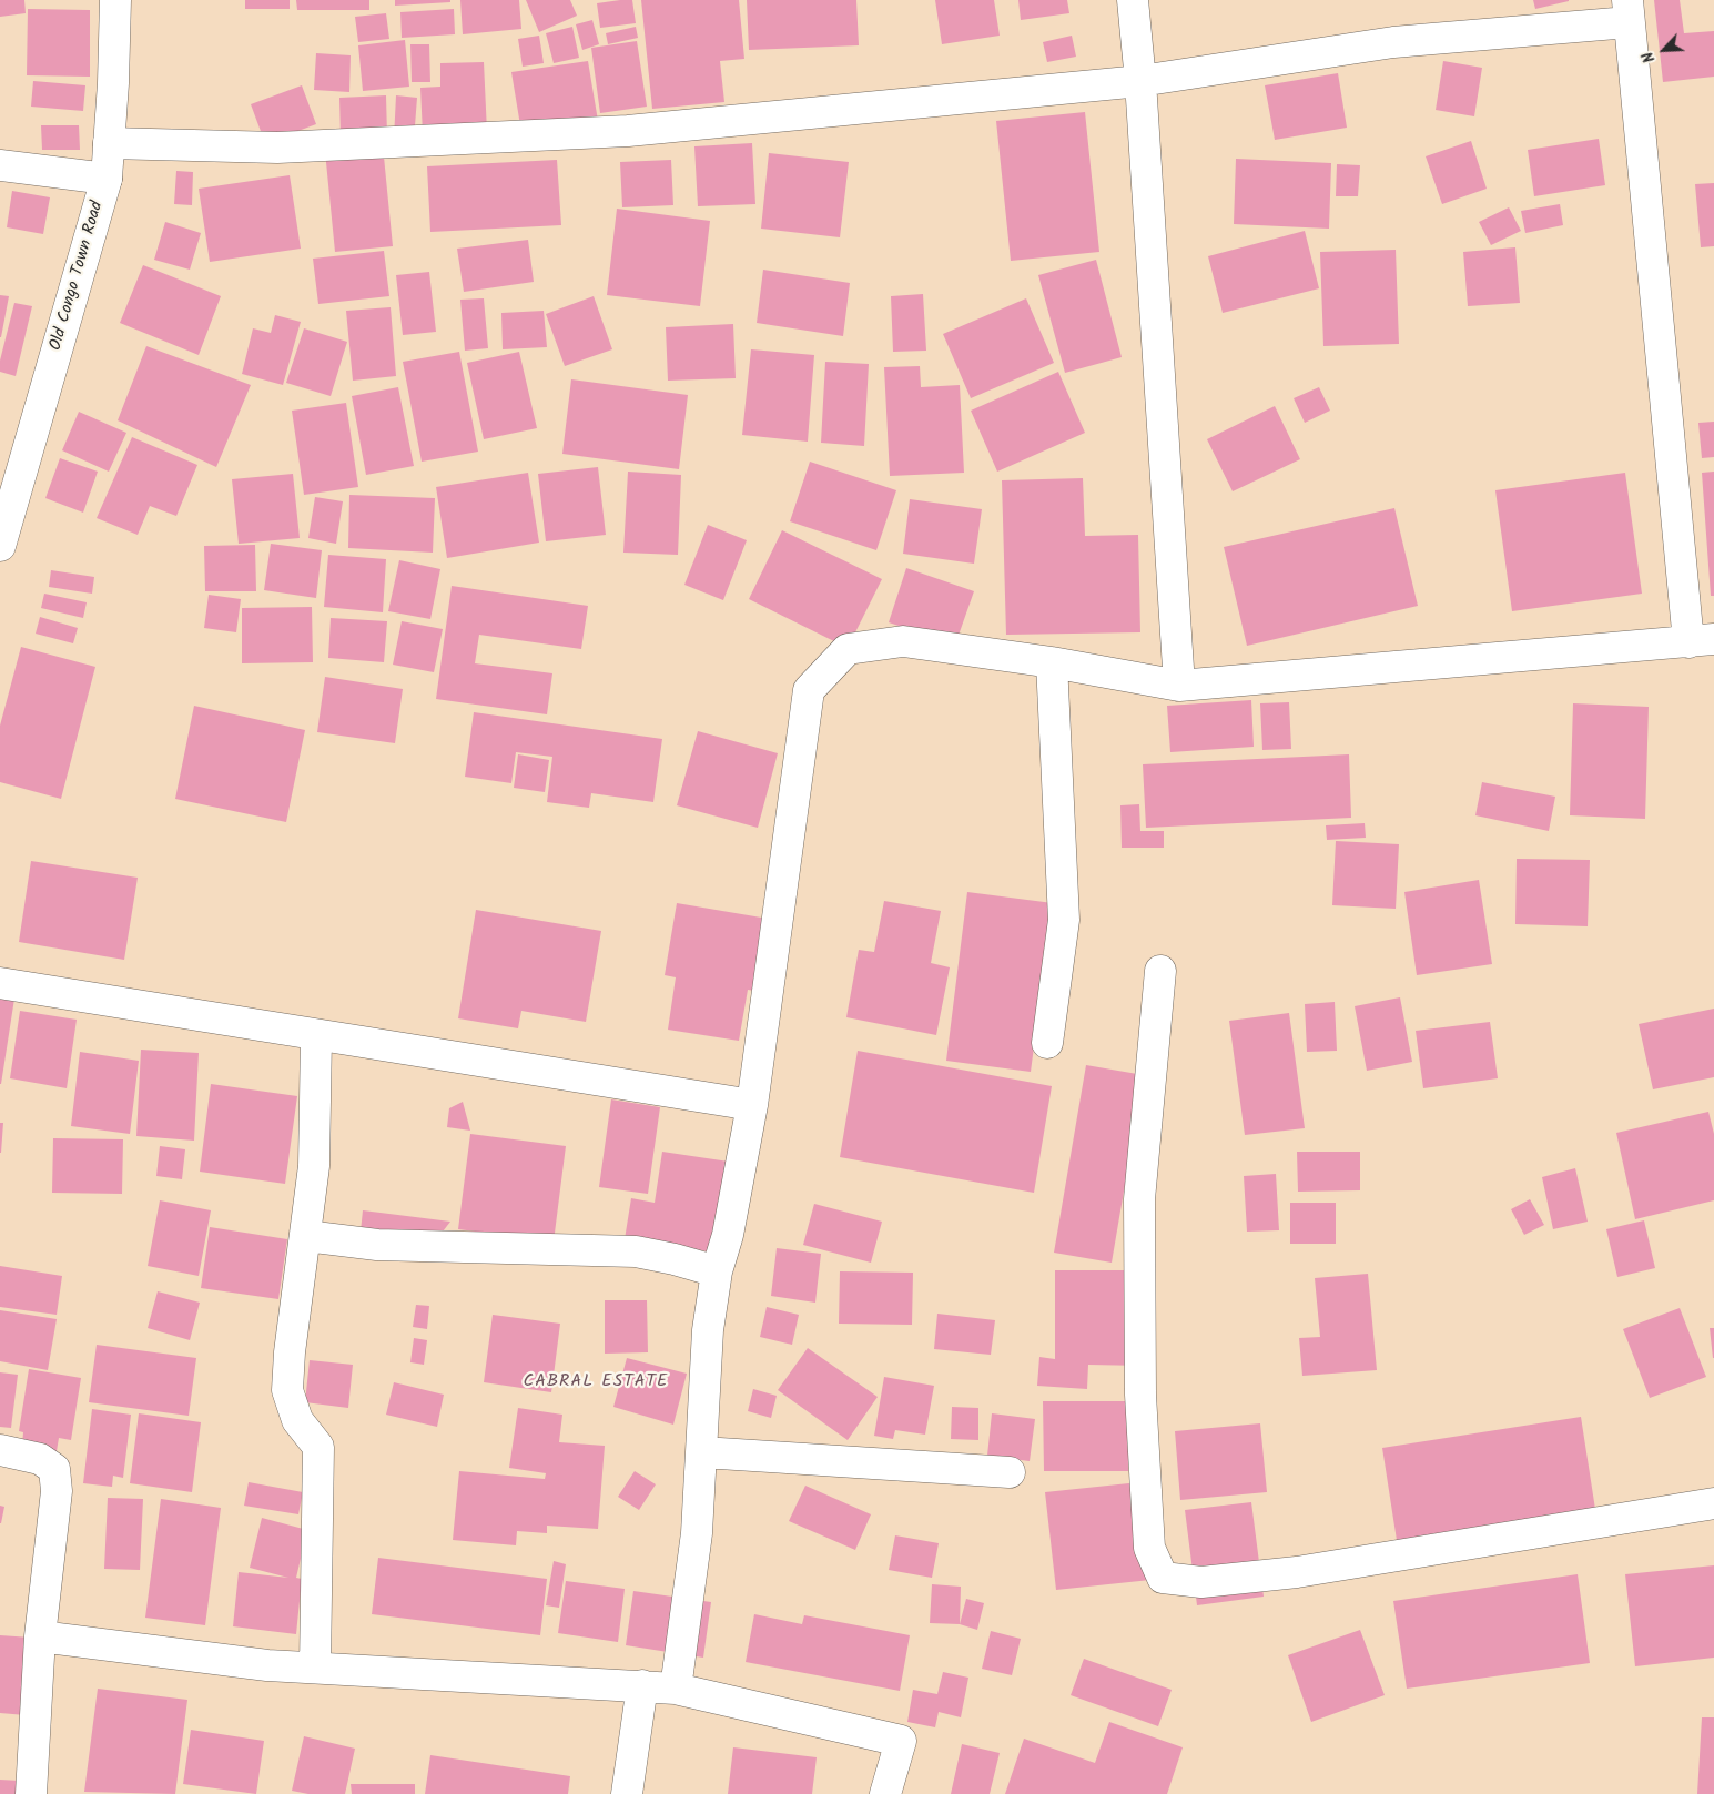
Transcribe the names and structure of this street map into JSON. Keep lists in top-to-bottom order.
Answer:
{
  "streets": {
    "street": ["Old Congo Town Road"]
  },
  "districts": ["CABRAL ESTATE"],
  "north": "bottom left"
}
